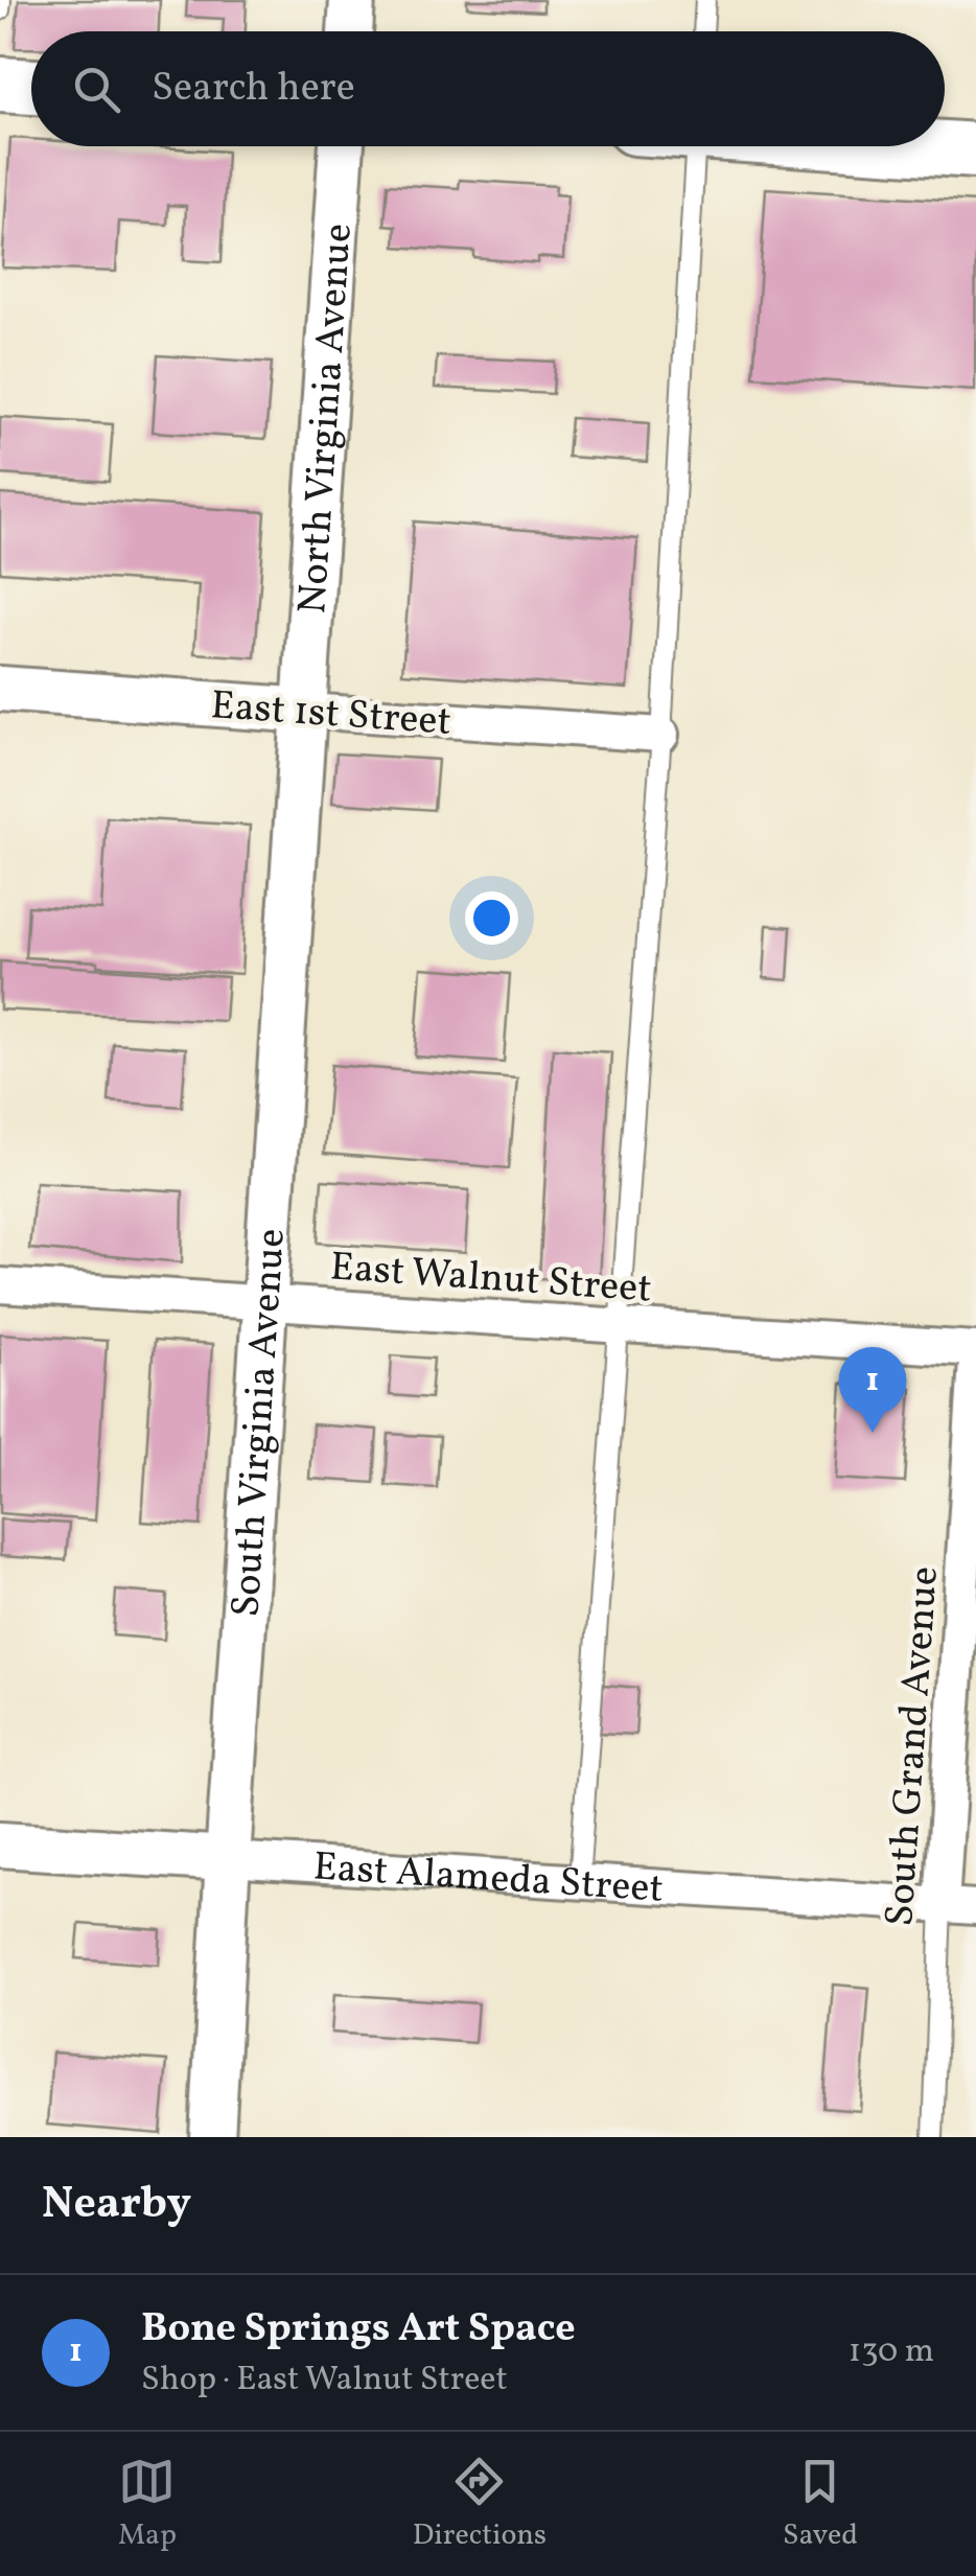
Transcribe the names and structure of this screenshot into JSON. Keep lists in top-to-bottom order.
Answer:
{
  "streets": {
    "street": [
      "North Virginia Avenue",
      "East 1st Street",
      "East Walnut Street",
      "South Virginia Avenue",
      "South Grand Avenue",
      "East Alameda Street"
    ]
  },
  "crossings": [
    ["North Virginia Avenue", "East 1st Street"],
    ["North Virginia Avenue", "South Virginia Avenue"],
    ["East 1st Street", "South Virginia Avenue"],
    ["East Walnut Street", "South Virginia Avenue"],
    ["South Virginia Avenue", "East Alameda Street"],
    ["South Grand Avenue", "East Alameda Street"]
  ],
  "page": {
    "search": "Search here",
    "pins": "1",
    "heading": "Nearby",
    "list": [
      {
        "mark": "1",
        "name": "Bone Springs Art Space",
        "note": "Shop · East Walnut Street",
        "value": "130 m"
      }
    ],
    "nav": ["Map", "Directions", "Saved"]
  }
}
